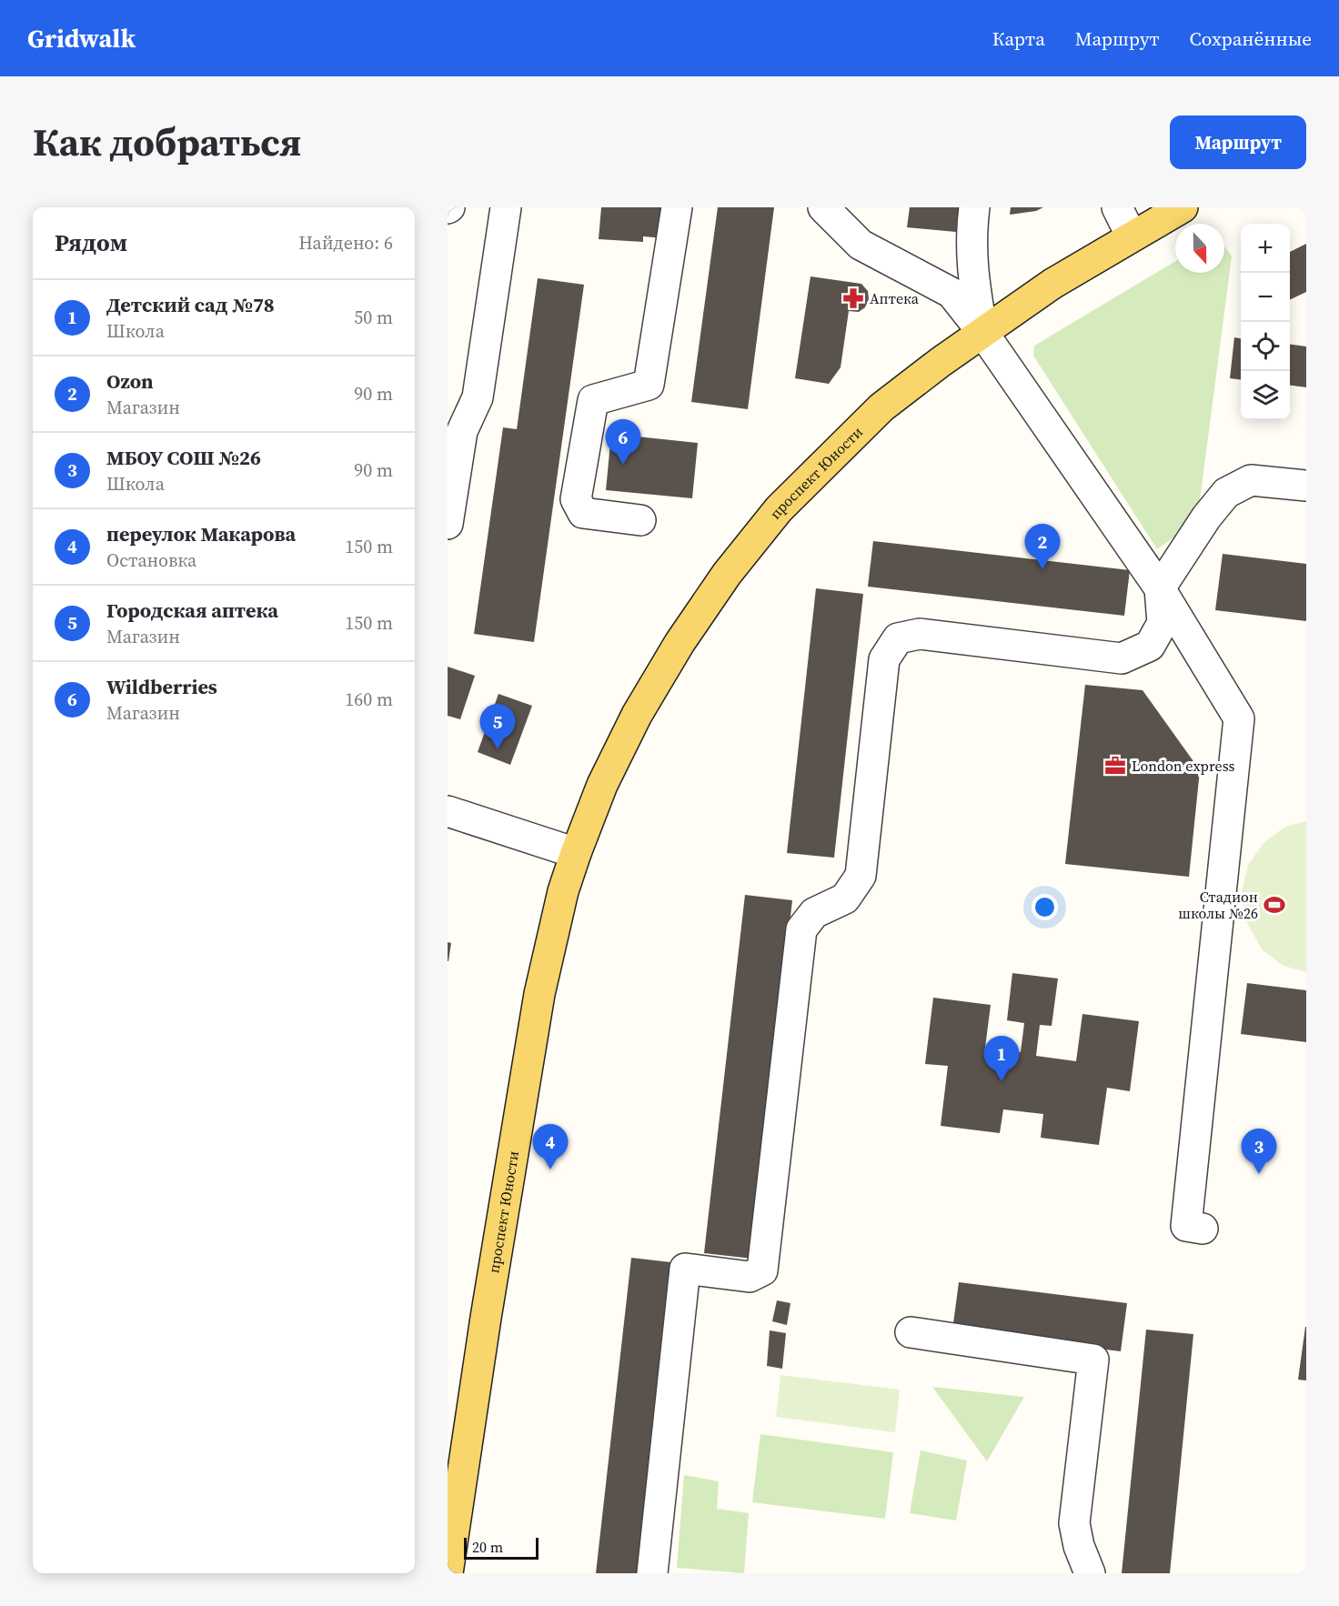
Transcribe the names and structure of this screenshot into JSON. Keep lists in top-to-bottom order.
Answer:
{
  "streets": {
    "main road": ["проспект Юности"]
  },
  "places": {
    "pharmacy": ["Аптека"],
    "office": ["London express"],
    "sports": ["Стадион школы №26"]
  },
  "scale_bar": "20 m",
  "north": "bottom",
  "page": {
    "header": "Gridwalk",
    "nav": ["Карта", "Маршрут", "Сохранённые"],
    "title": "Как добраться",
    "buttons": "Маршрут",
    "heading": ["Рядом", "Найдено: 6"],
    "map_buttons": ["+", "−"],
    "list": [
      {
        "mark": "1",
        "name": "Детский сад №78",
        "note": "Школа",
        "value": "50 m"
      },
      {
        "mark": "2",
        "name": "Ozon",
        "note": "Магазин",
        "value": "90 m"
      },
      {
        "mark": "3",
        "name": "МБОУ СОШ №26",
        "note": "Школа",
        "value": "90 m"
      },
      {
        "mark": "4",
        "name": "переулок Макарова",
        "note": "Остановка",
        "value": "150 m"
      },
      {
        "mark": "5",
        "name": "Городская аптека",
        "note": "Магазин",
        "value": "150 m"
      },
      {
        "mark": "6",
        "name": "Wildberries",
        "note": "Магазин",
        "value": "160 m"
      }
    ],
    "pins": [
      "6",
      "2",
      "5",
      "1",
      "4",
      "3"
    ],
    "scale": "20 m"
  }
}
